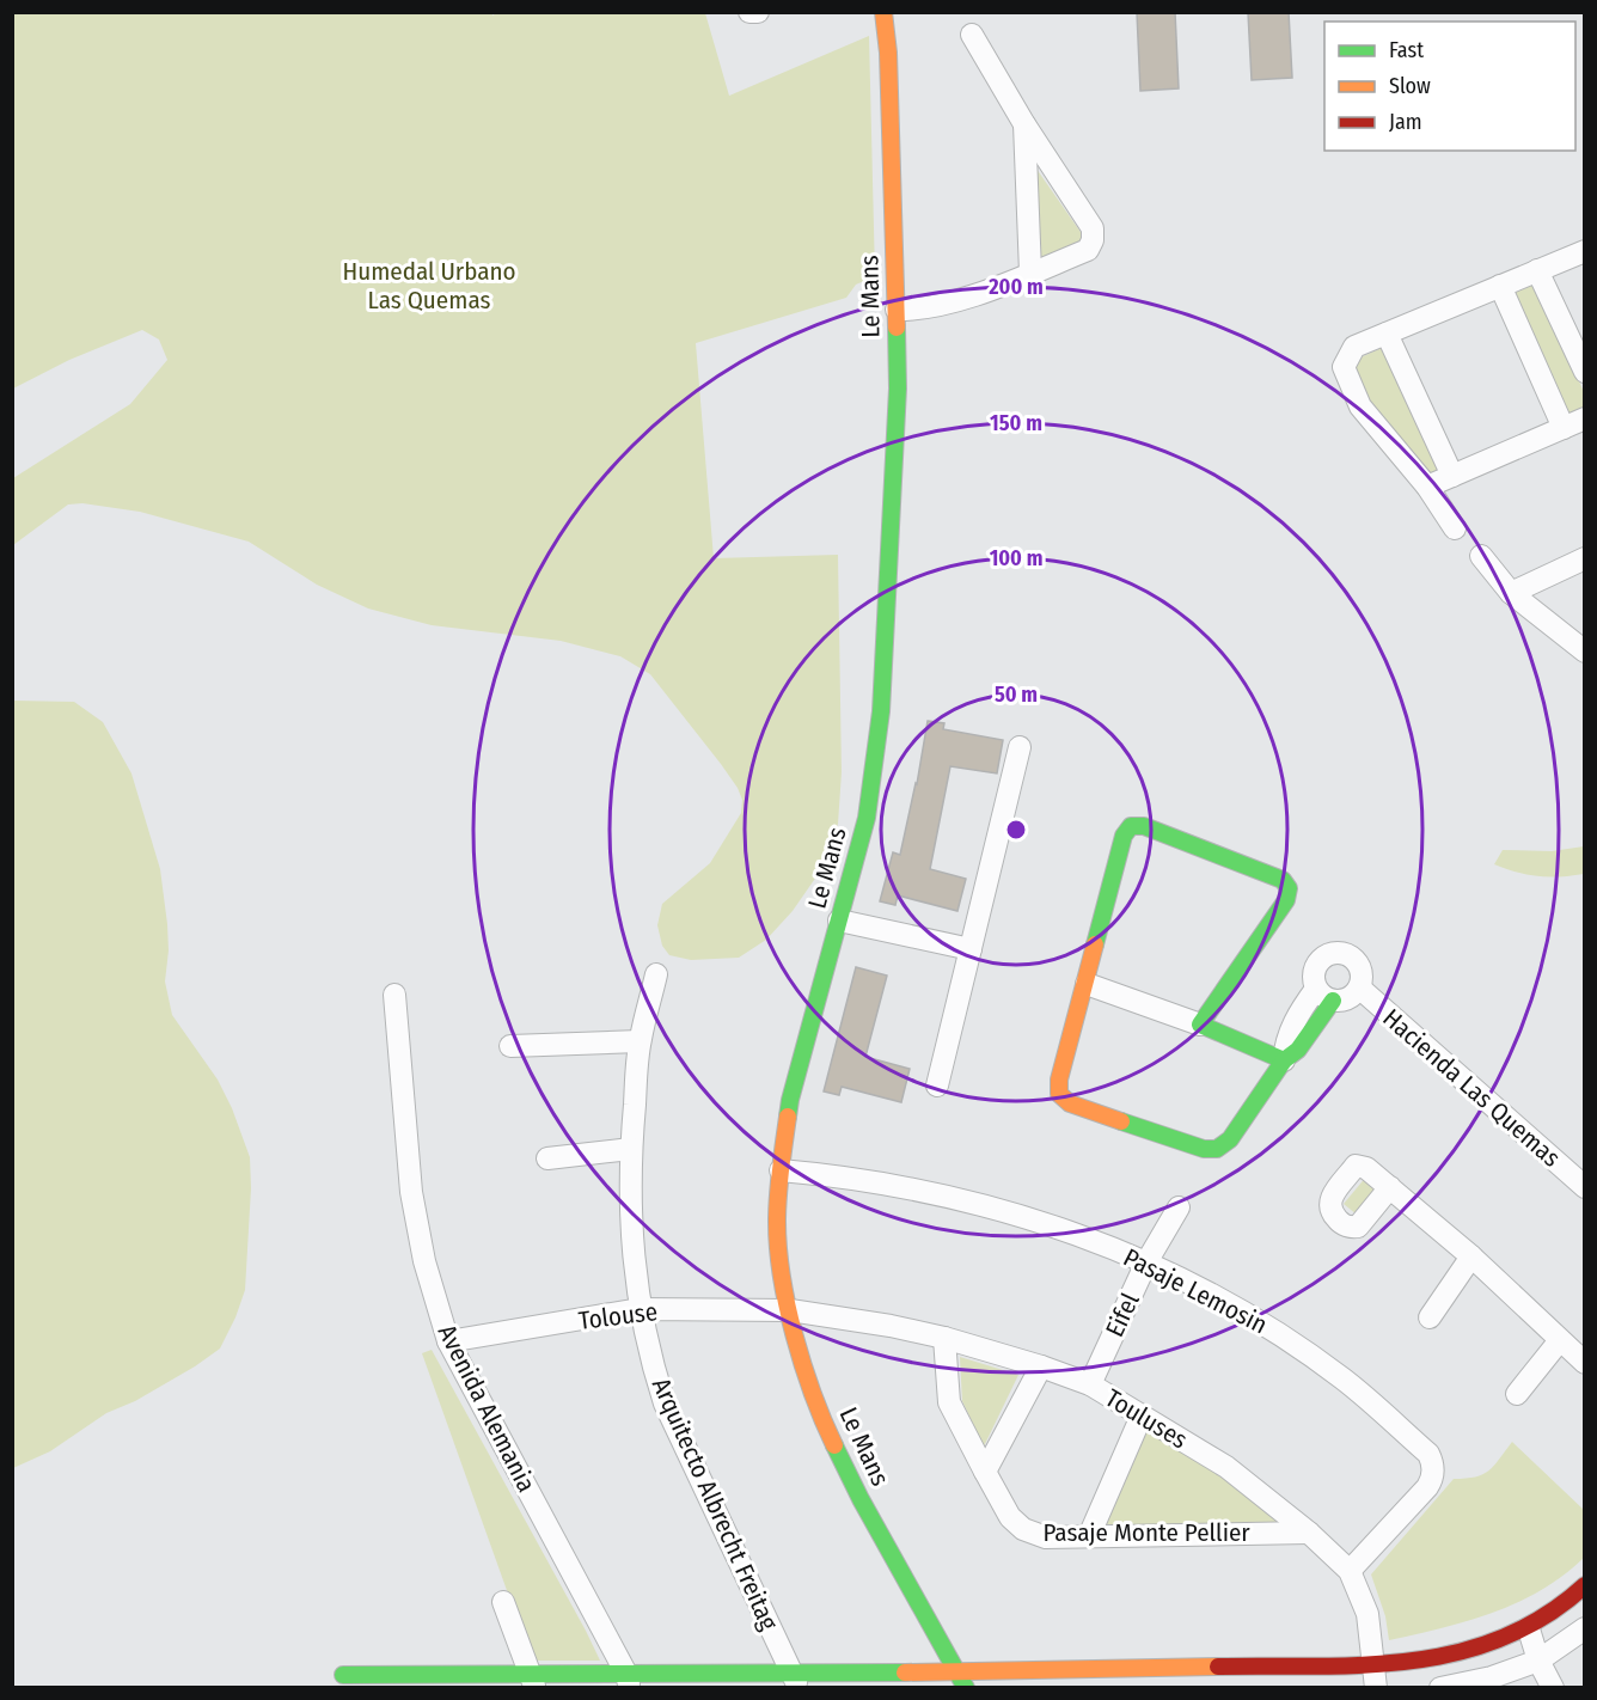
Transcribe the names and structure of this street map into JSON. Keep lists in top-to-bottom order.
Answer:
{
  "streets": {
    "street": [
      "Le Mans",
      "Hacienda Las Quemas",
      "Pasaje Lemosin",
      "Eifel",
      "Tolouse",
      "Avenida Alemania",
      "Touluses",
      "Arquitecto Albrecht Freitag",
      "Pasaje Monte Pellier"
    ]
  },
  "crossings": [
    ["Le Mans", "Pasaje Lemosin"],
    ["Le Mans", "Tolouse"],
    ["Le Mans", "Touluses"],
    ["Pasaje Lemosin", "Eifel"],
    ["Pasaje Lemosin", "Touluses"],
    ["Eifel", "Touluses"],
    ["Tolouse", "Avenida Alemania"],
    ["Tolouse", "Touluses"],
    ["Tolouse", "Arquitecto Albrecht Freitag"],
    ["Touluses", "Pasaje Monte Pellier"]
  ],
  "parks": ["Humedal Urbano Las Quemas"],
  "legend": ["Fast", "Slow", "Jam"],
  "rings": [
    "200 m",
    "150 m",
    "100 m",
    "50 m"
  ]
}
